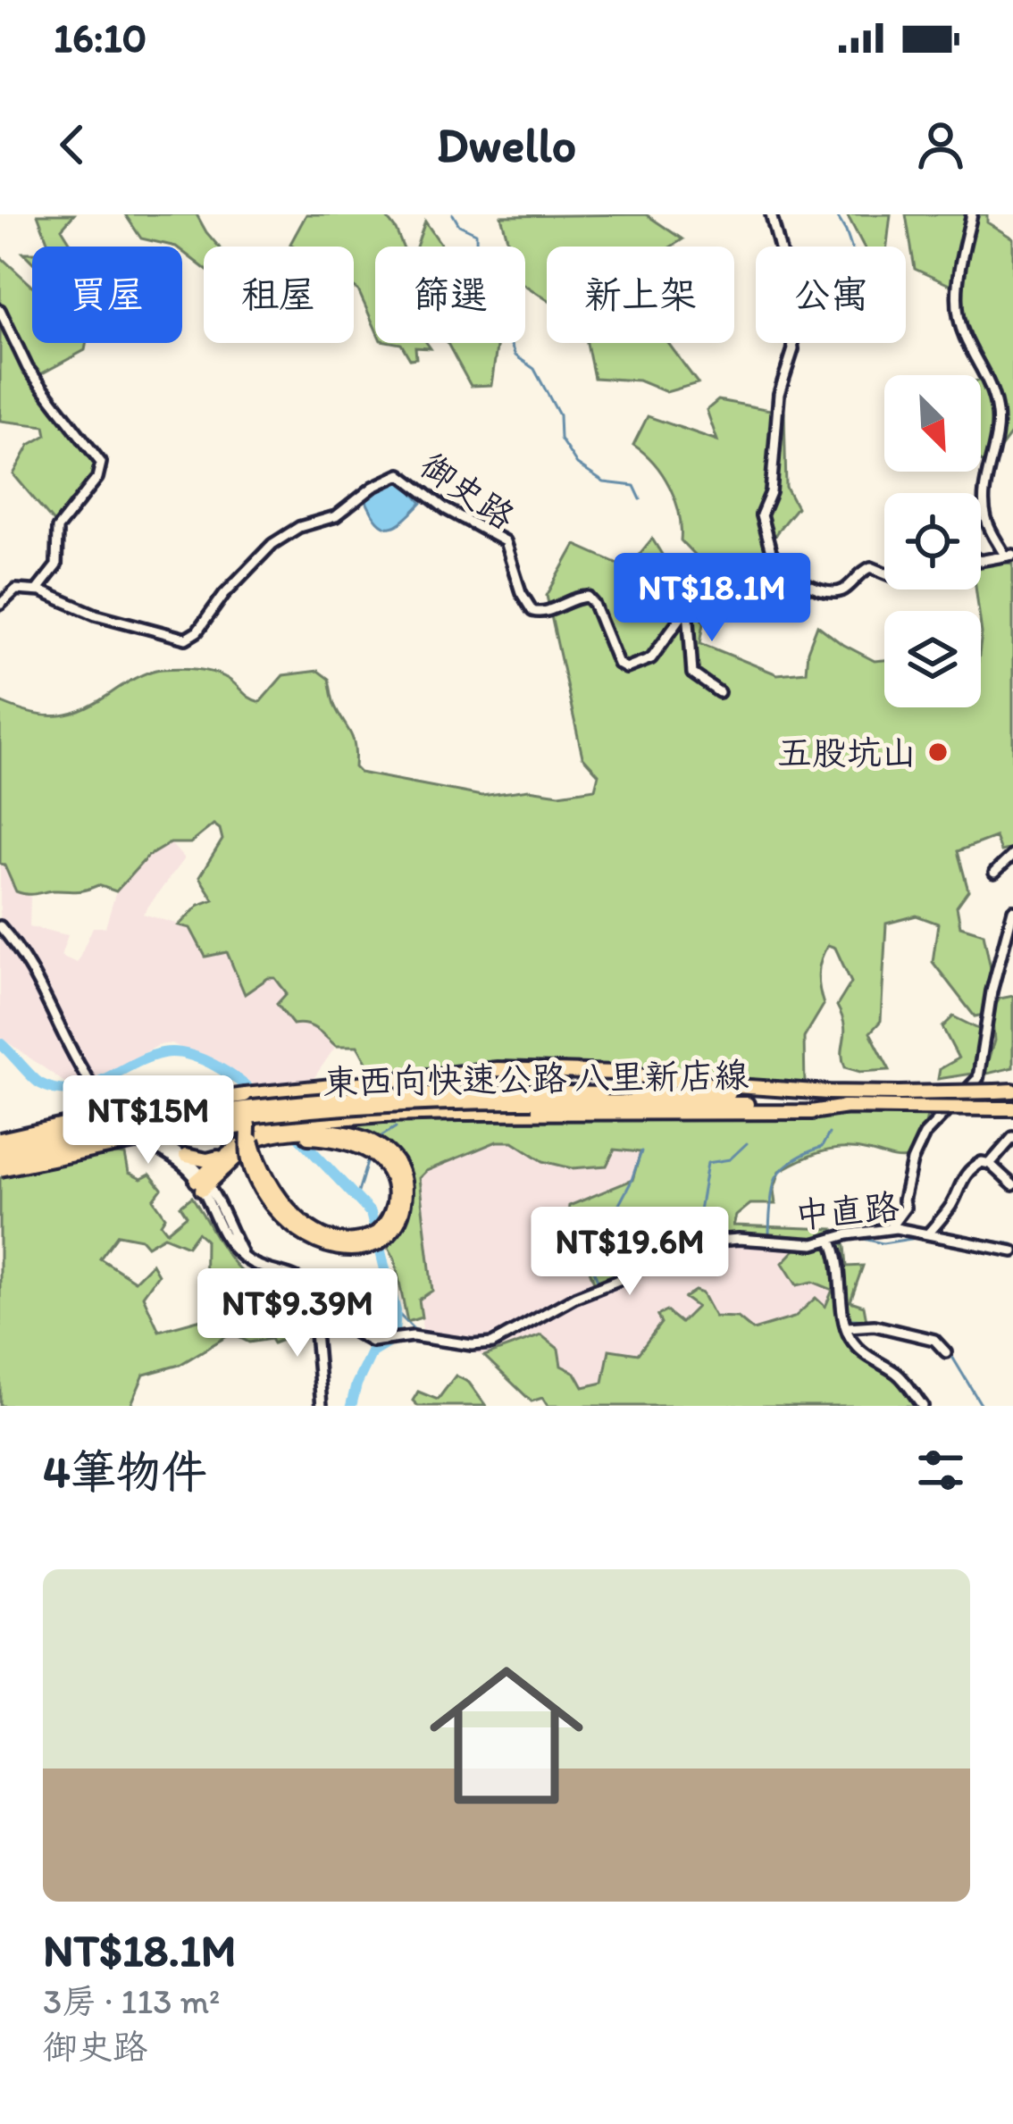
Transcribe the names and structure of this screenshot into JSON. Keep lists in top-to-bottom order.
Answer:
{
  "streets": {
    "highway": ["東西向快速公路 八里新店線"],
    "street": ["御史路", "中直路"]
  },
  "places": ["五股坑山"],
  "north": "bottom right",
  "page": {
    "status": "16:10",
    "header": "Dwello",
    "chip": [
      "買屋",
      "租屋",
      "篩選",
      "新上架",
      "公寓"
    ],
    "price": [
      "NT$18.1M",
      "NT$15M",
      "NT$19.6M",
      "NT$9.39M"
    ],
    "heading": "4筆物件",
    "list": [
      {
        "name": "NT$18.1M",
        "note": "3房 · 113 m² · 御史路"
      }
    ]
  }
}
